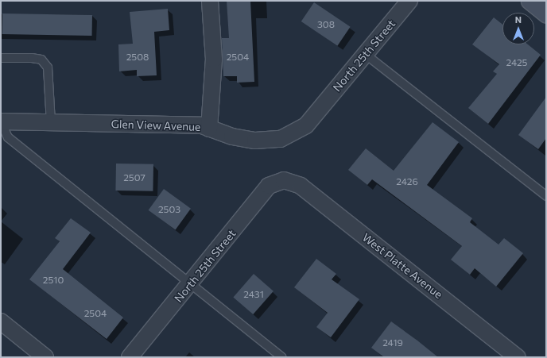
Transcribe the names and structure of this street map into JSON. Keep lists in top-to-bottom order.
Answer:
{
  "streets": {
    "street": ["North 25th Street", "Glen View Avenue", "West Platte Avenue"]
  },
  "crossings": [
    ["North 25th Street", "Glen View Avenue"],
    ["North 25th Street", "West Platte Avenue"]
  ],
  "house_numbers": [
    "308",
    "2508",
    "2504",
    "2425",
    "2507",
    "2426",
    "2503",
    "2510",
    "2431",
    "2504",
    "2419"
  ],
  "north": "top"
}
